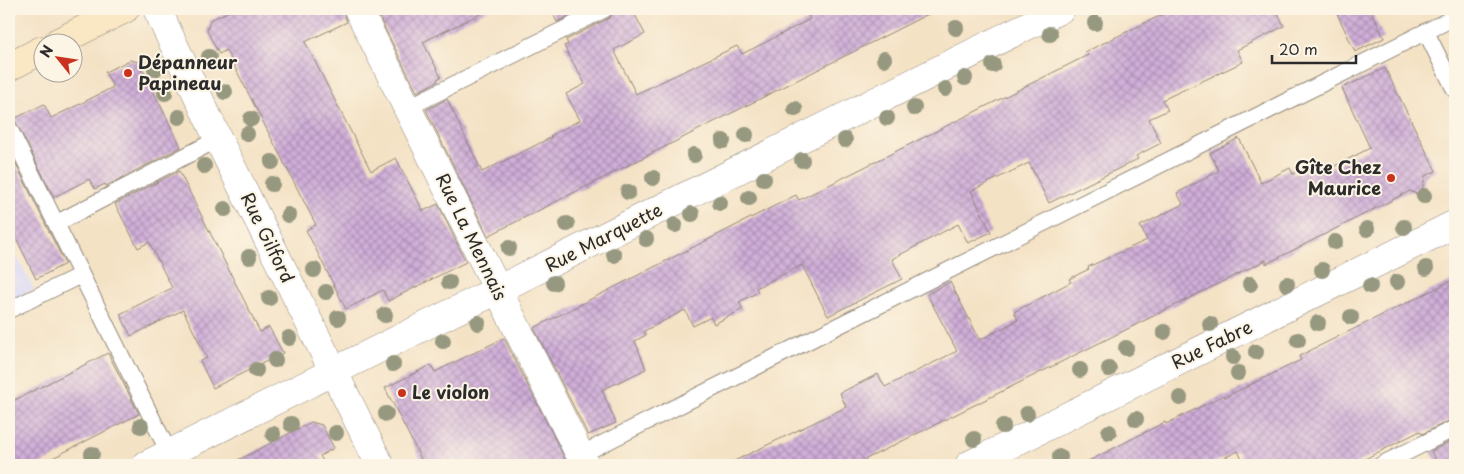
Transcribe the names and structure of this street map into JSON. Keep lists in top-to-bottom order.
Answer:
{
  "streets": {
    "street": [
      "Rue La Mennais",
      "Rue Gilford",
      "Rue Marquette",
      "Rue Fabre"
    ]
  },
  "crossings": [
    ["Rue La Mennais", "Rue Marquette"],
    ["Rue Gilford", "Rue Marquette"]
  ],
  "places": ["Dépanneur Papineau", "Gîte Chez Maurice", "Le violon"],
  "scale_bar": "20 m",
  "north": "top left"
}
